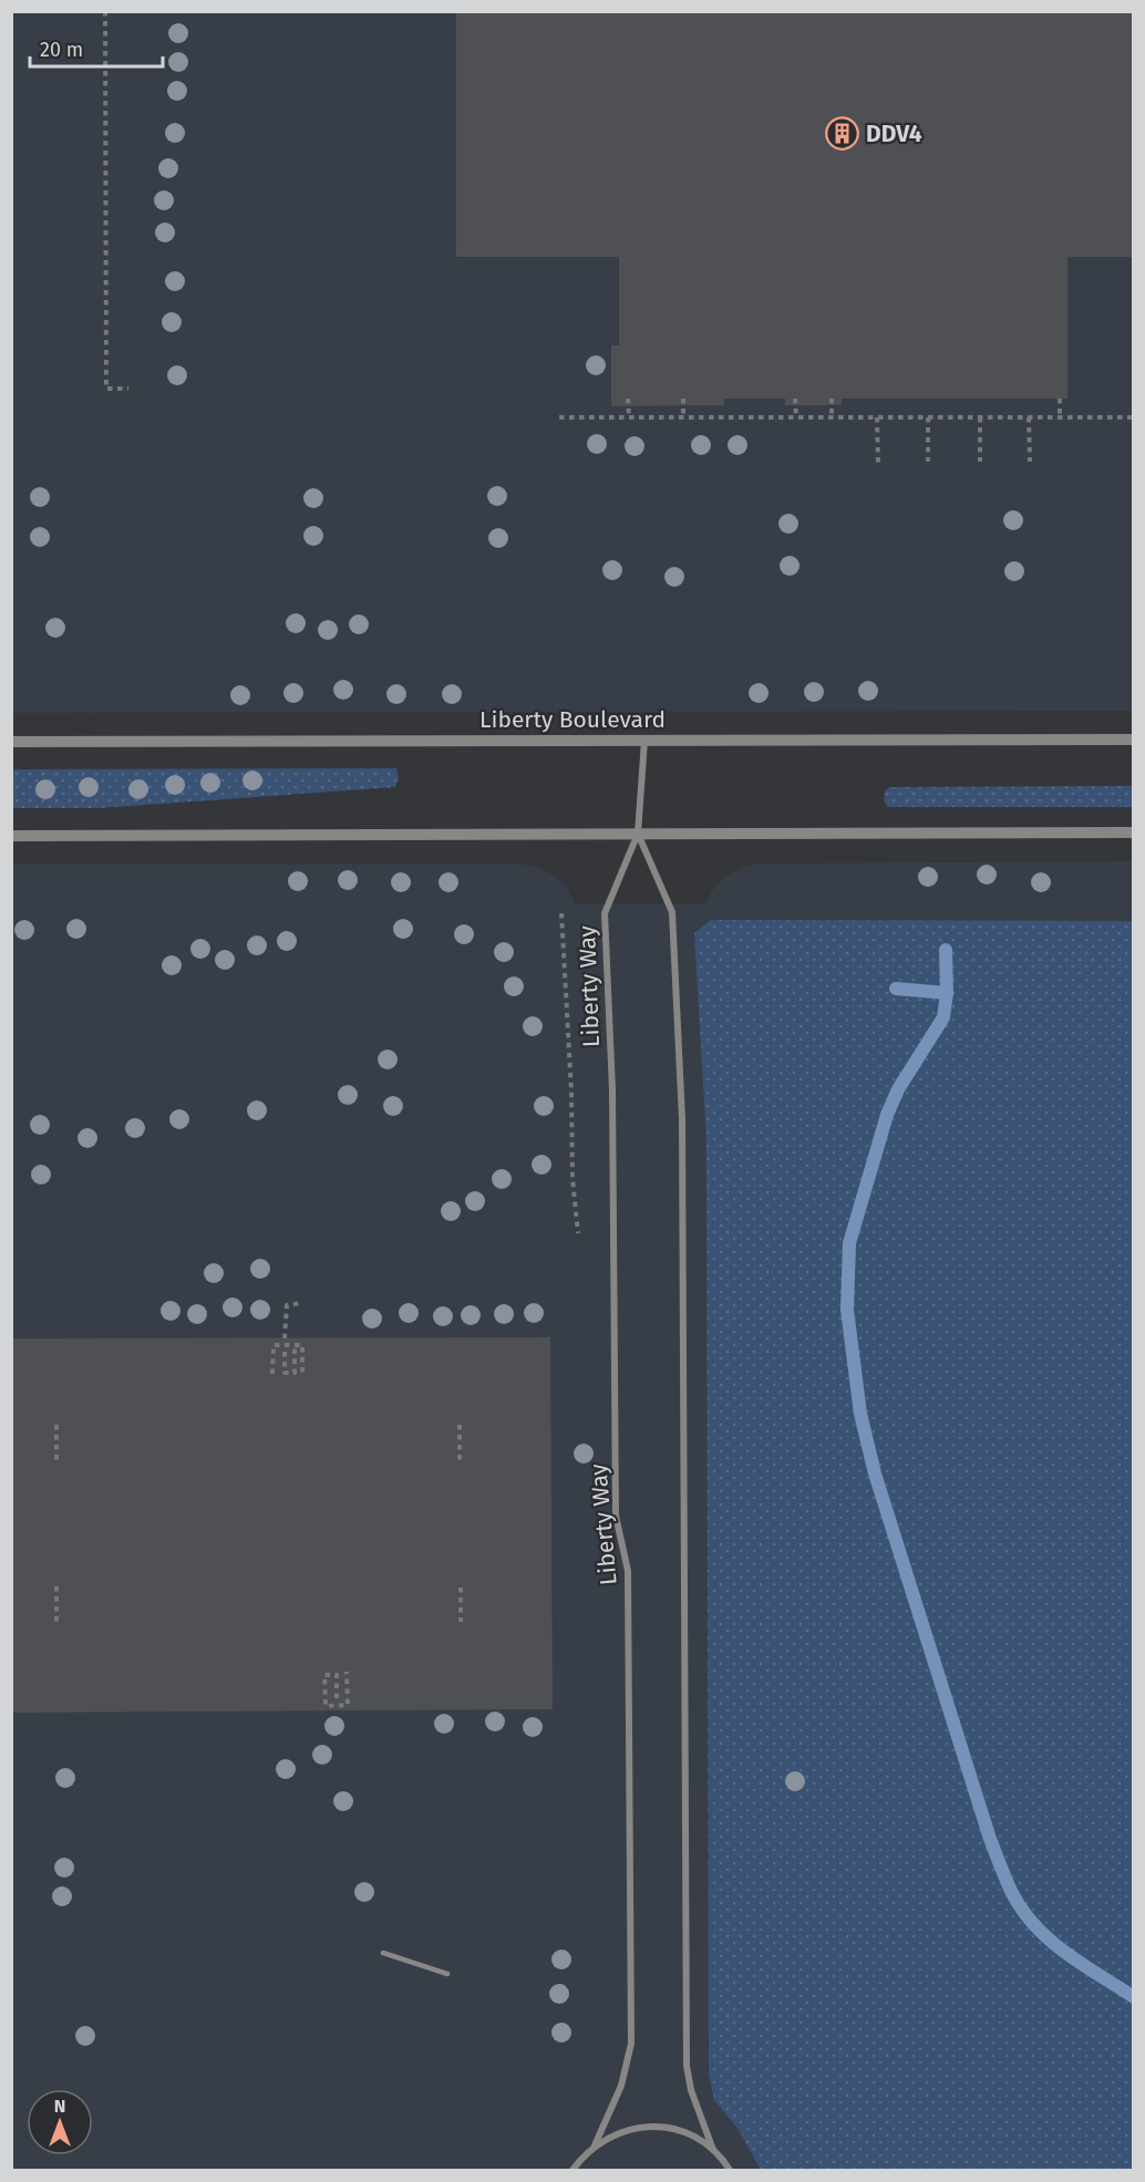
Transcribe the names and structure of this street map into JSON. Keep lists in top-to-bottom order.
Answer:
{
  "streets": {
    "street": ["Liberty Boulevard", "Liberty Way"]
  },
  "places": {
    "building": ["DDV4"]
  },
  "scale_bar": "20 m",
  "north": "top"
}
